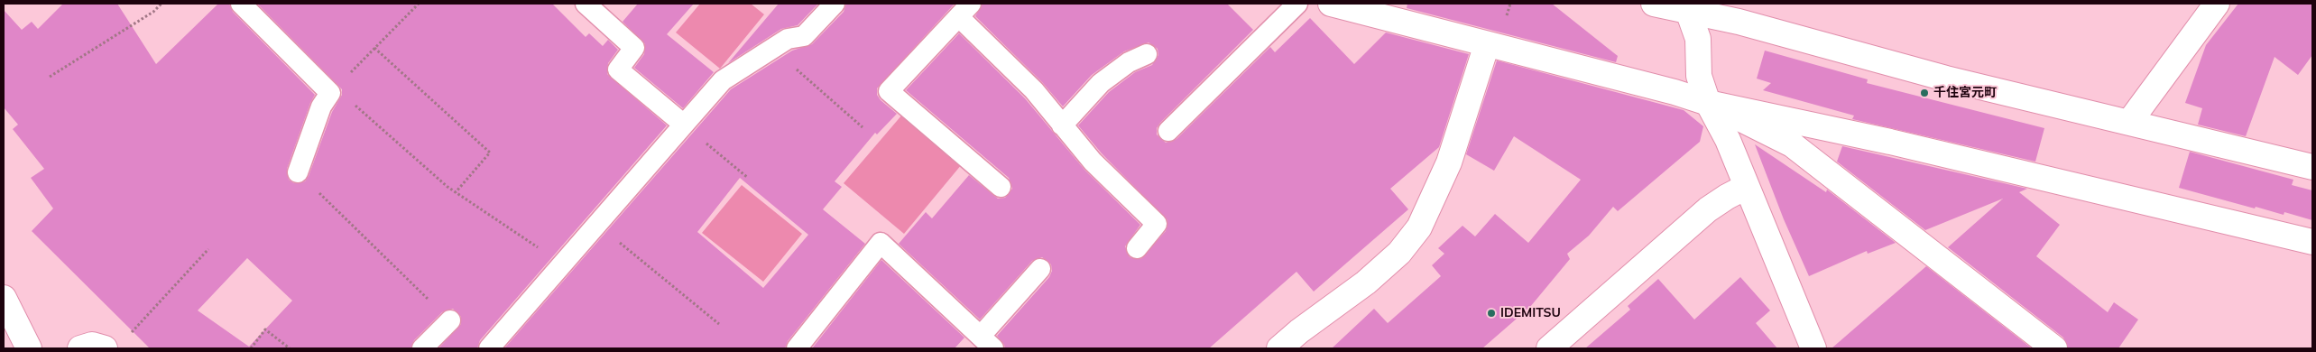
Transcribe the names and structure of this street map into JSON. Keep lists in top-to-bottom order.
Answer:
{
  "places": ["千住宮元町", "IDEMITSU"]
}
